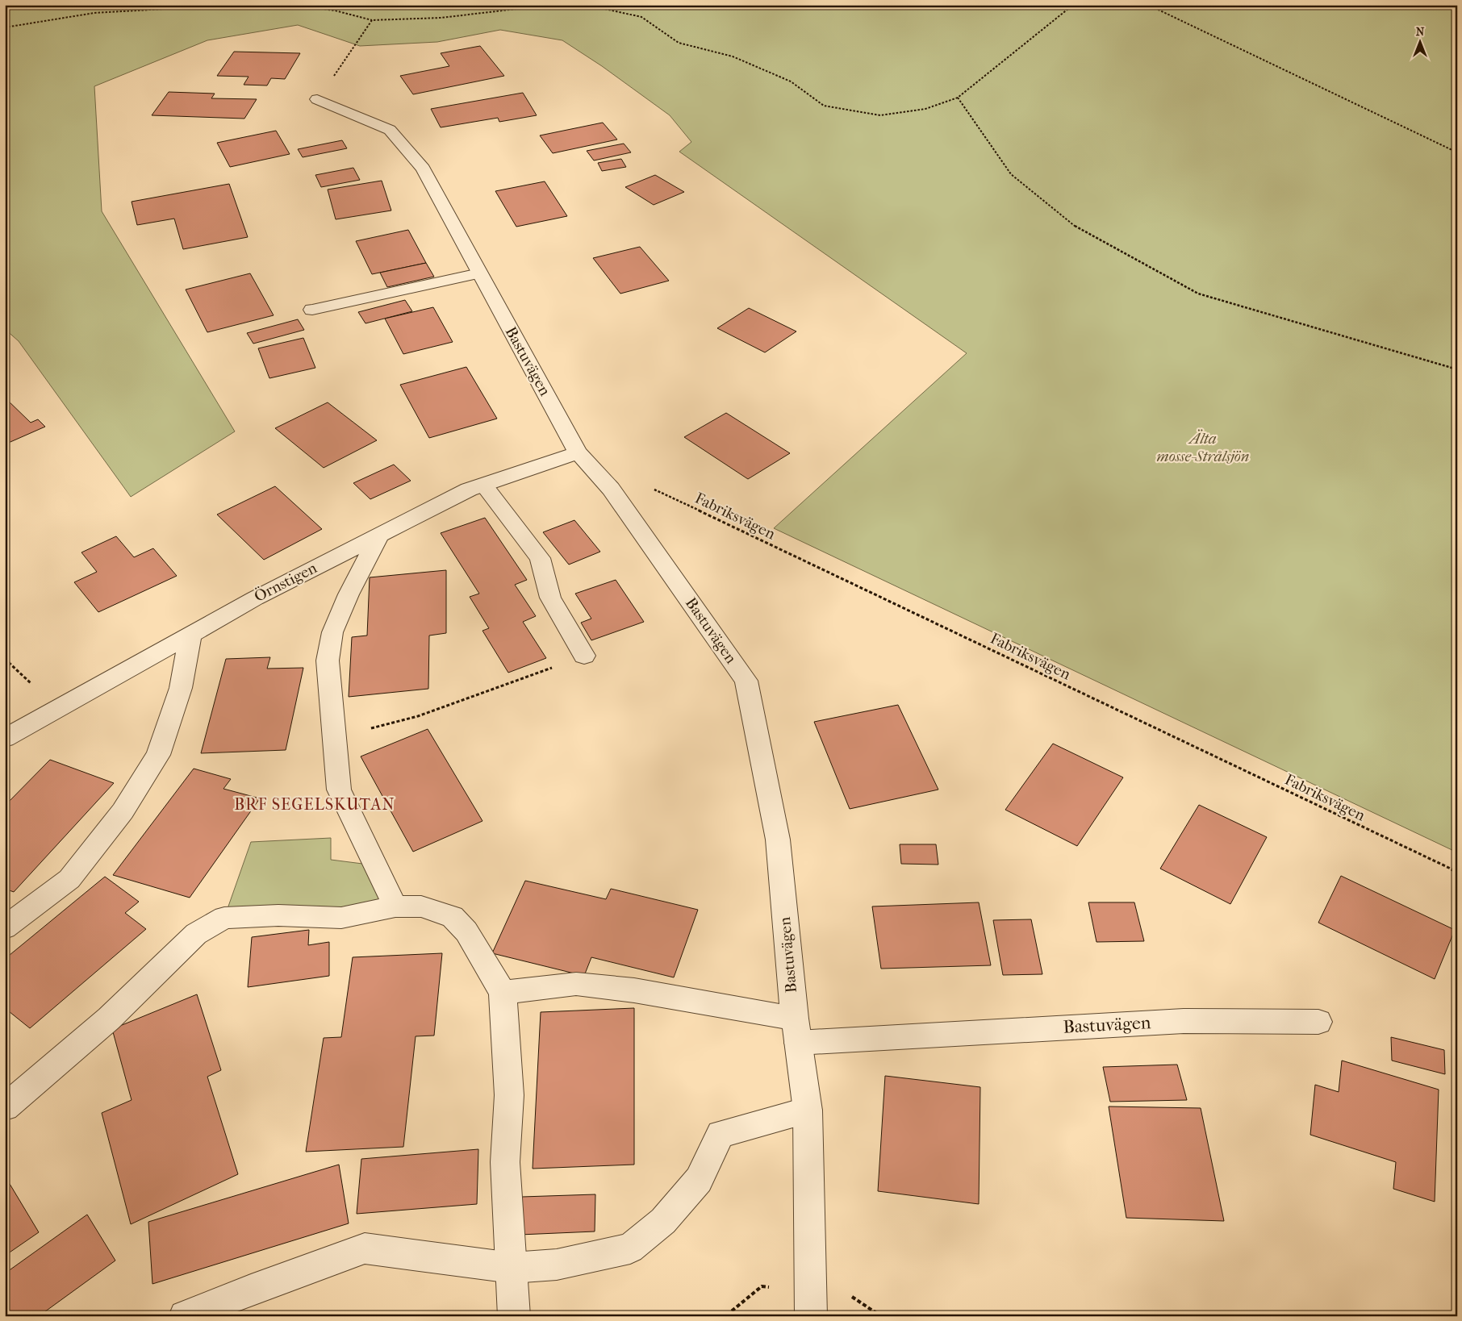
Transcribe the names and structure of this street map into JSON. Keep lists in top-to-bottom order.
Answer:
{
  "streets": {
    "street": ["Bastuvägen", "Örnstigen"],
    "path": ["Fabriksvägen"]
  },
  "crossings": [
    ["Bastuvägen", "Örnstigen"]
  ],
  "districts": ["BRF SEGELSKUTAN"],
  "parks": ["Älta mosse-Strålsjön"],
  "north": "top"
}
